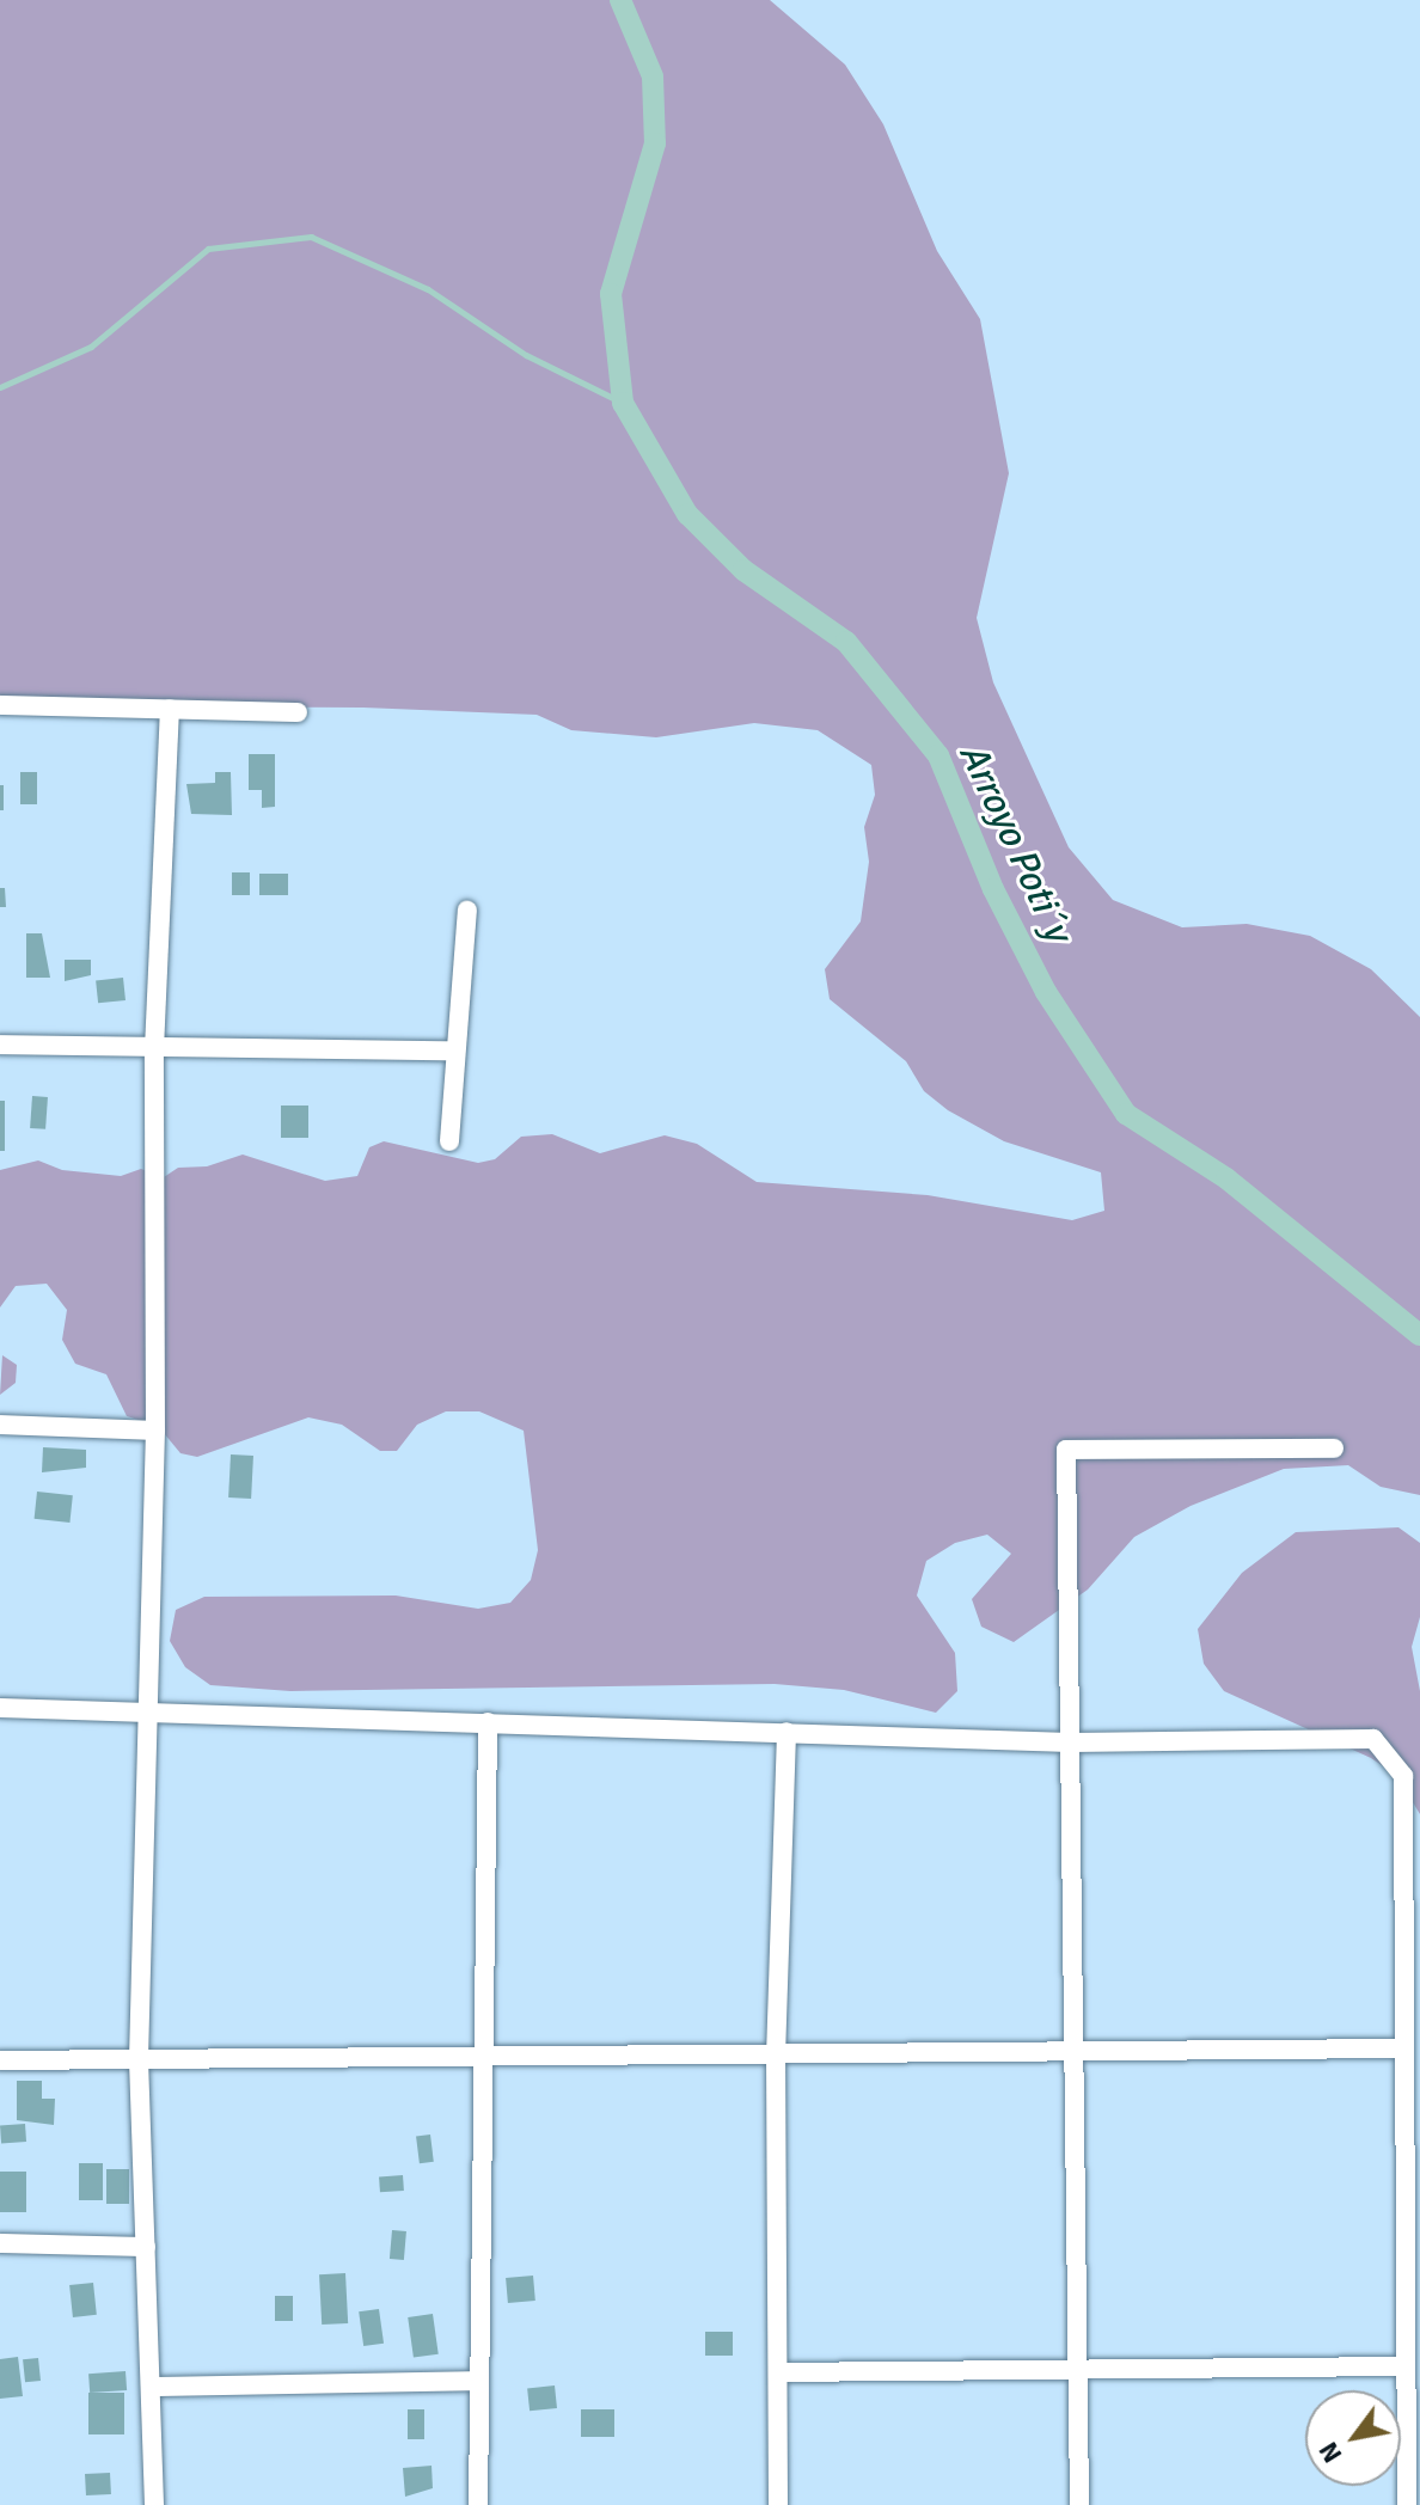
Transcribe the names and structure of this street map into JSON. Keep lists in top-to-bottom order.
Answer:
{
  "water": ["Arroyo Poti´y"],
  "north": "bottom left"
}
